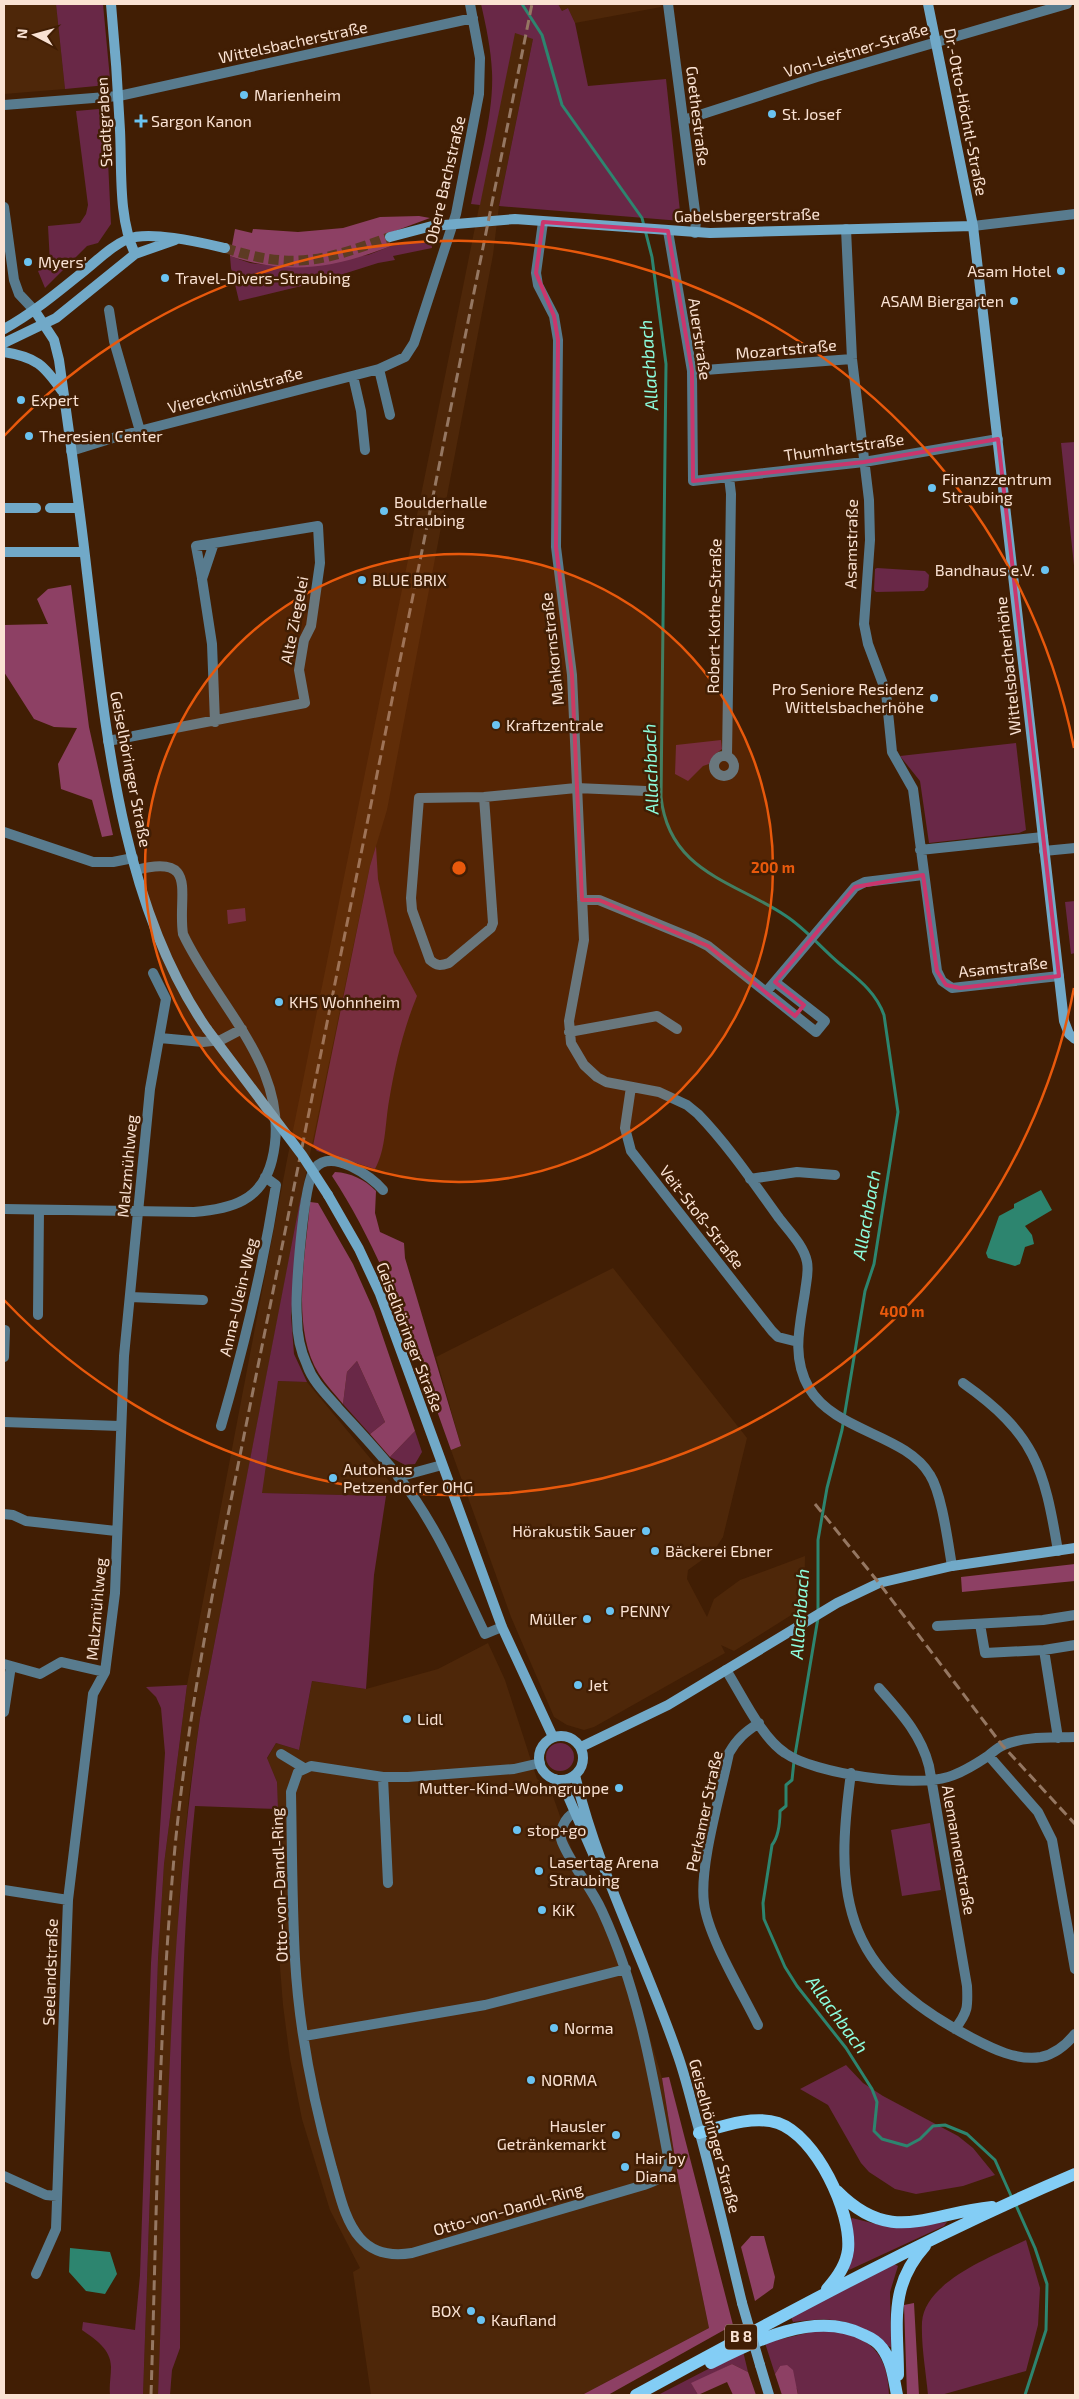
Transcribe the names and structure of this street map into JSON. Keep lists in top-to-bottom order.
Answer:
{
  "streets": {
    "main road": [
      "Dr.-Otto-Höchtl-Straße",
      "Stadtgraben",
      "Gabelsbergerstraße",
      "Wittelsbacherhöhe",
      "Geiselhöringer Straße",
      "B 8"
    ],
    "street": [
      "Wittelsbacherstraße",
      "Von-Leistner-Straße",
      "Goethestraße",
      "Obere Bachstraße",
      "Auerstraße",
      "Mozartstraße",
      "Viereckmühlstraße",
      "Thumhartstraße",
      "Asamstraße",
      "Robert-Kothe-Straße",
      "Alte Ziegelei",
      "Mahkornstraße",
      "Malzmühlweg",
      "Veit-Stoß-Straße",
      "Anna-Ulein-Weg",
      "Perkamer Straße",
      "Alemannenstraße",
      "Otto-von-Dandl-Ring",
      "Seelandstraße"
    ]
  },
  "crossings": [
    ["Wittelsbacherstraße", "Stadtgraben"],
    ["Wittelsbacherstraße", "Obere Bachstraße"],
    ["Von-Leistner-Straße", "Dr.-Otto-Höchtl-Straße"],
    ["Von-Leistner-Straße", "Goethestraße"],
    ["Dr.-Otto-Höchtl-Straße", "Gabelsbergerstraße"],
    ["Dr.-Otto-Höchtl-Straße", "Wittelsbacherhöhe"],
    ["Goethestraße", "Gabelsbergerstraße"],
    ["Obere Bachstraße", "Gabelsbergerstraße"],
    ["Obere Bachstraße", "Viereckmühlstraße"],
    ["Gabelsbergerstraße", "Auerstraße"],
    ["Gabelsbergerstraße", "Asamstraße"],
    ["Gabelsbergerstraße", "Mahkornstraße"],
    ["Gabelsbergerstraße", "Wittelsbacherhöhe"],
    ["Auerstraße", "Mozartstraße"],
    ["Auerstraße", "Thumhartstraße"],
    ["Mozartstraße", "Asamstraße"],
    ["Viereckmühlstraße", "Geiselhöringer Straße"],
    ["Thumhartstraße", "Asamstraße"],
    ["Thumhartstraße", "Robert-Kothe-Straße"],
    ["Thumhartstraße", "Wittelsbacherhöhe"],
    ["Asamstraße", "Wittelsbacherhöhe"],
    ["Alte Ziegelei", "Geiselhöringer Straße"],
    ["Geiselhöringer Straße", "Otto-von-Dandl-Ring"],
    ["Malzmühlweg", "Seelandstraße"]
  ],
  "water": ["Allachbach"],
  "places": {
    "other": [
      "Marienheim",
      "St. Josef",
      "Myers'",
      "Asam Hotel",
      "Travel-Divers-Straubing",
      "ASAM Biergarten",
      "Expert",
      "Theresien Center",
      "Finanzzentrum Straubing",
      "Boulderhalle Straubing",
      "Bandhaus e.V.",
      "BLUE BRIX",
      "Pro Seniore Residenz Wittelsbacherhöhe",
      "Kraftzentrale",
      "KHS Wohnheim",
      "Autohaus Petzendorfer OHG",
      "Hörakustik Sauer",
      "Bäckerei Ebner",
      "PENNY",
      "Müller",
      "Jet",
      "Lidl",
      "Mutter-Kind-Wohngruppe",
      "stop+go",
      "Lasertag Arena Straubing",
      "KiK",
      "Norma",
      "NORMA",
      "Hausler Getränkemarkt",
      "Hair by Diana",
      "BOX",
      "Kaufland"
    ],
    "health": ["Sargon Kanon"]
  },
  "north": "left",
  "rings": ["200 m", "400 m"]
}
